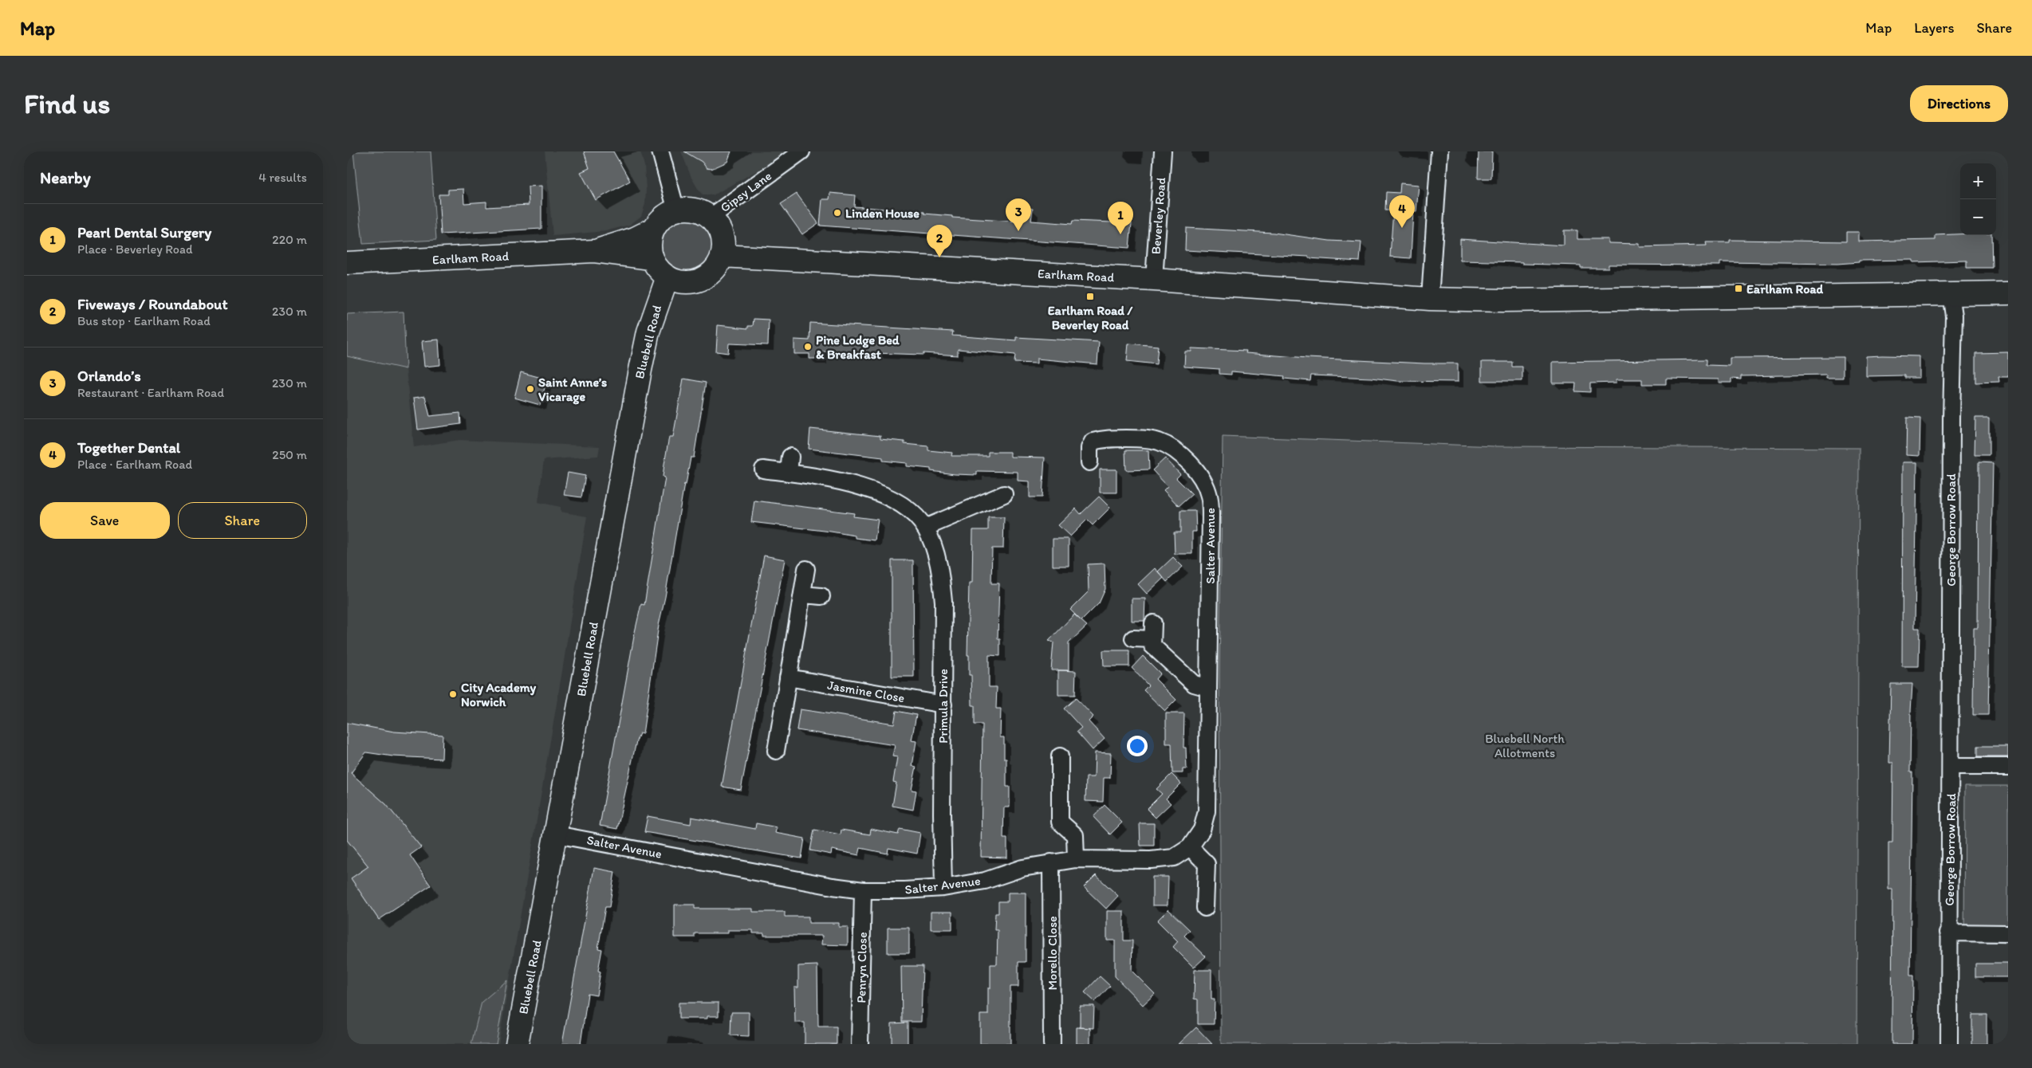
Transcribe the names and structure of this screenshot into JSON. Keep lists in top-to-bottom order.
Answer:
{
  "streets": {
    "main road": ["Earlham Road", "Bluebell Road"],
    "street": [
      "Gipsy Lane",
      "Beverley Road",
      "George Borrow Road",
      "Salter Avenue",
      "Jasmine Close",
      "Primula Drive",
      "Morello Close",
      "Penryn Close"
    ]
  },
  "crossings": [
    ["Gipsy Lane", "Earlham Road"],
    ["Gipsy Lane", "Bluebell Road"],
    ["Beverley Road", "Earlham Road"],
    ["Earlham Road", "Bluebell Road"],
    ["Earlham Road", "George Borrow Road"],
    ["Bluebell Road", "Salter Avenue"],
    ["Salter Avenue", "Primula Drive"],
    ["Salter Avenue", "Morello Close"],
    ["Salter Avenue", "Penryn Close"],
    ["Jasmine Close", "Primula Drive"]
  ],
  "parks": ["Bluebell North Allotments"],
  "places": {
    "other": [
      "Linden House",
      "Pine Lodge Bed & Breakfast",
      "Saint Anne’s Vicarage",
      "City Academy Norwich"
    ],
    "transit": ["Earlham Road", "Earlham Road / Beverley Road"]
  },
  "page": {
    "header": "Map",
    "nav": ["Map", "Layers", "Share"],
    "buttons": [
      "Directions",
      ["Save", "Share"]
    ],
    "title": "Find us",
    "heading": ["Nearby", "4 results"],
    "map_buttons": ["+", "−"],
    "pins": [
      "4",
      "3",
      "1",
      "2"
    ],
    "list": [
      {
        "mark": "1",
        "name": "Pearl Dental Surgery",
        "note": "Place · Beverley Road",
        "value": "220 m"
      },
      {
        "mark": "2",
        "name": "Fiveways / Roundabout",
        "note": "Bus stop · Earlham Road",
        "value": "230 m"
      },
      {
        "mark": "3",
        "name": "Orlando’s",
        "note": "Restaurant · Earlham Road",
        "value": "230 m"
      },
      {
        "mark": "4",
        "name": "Together Dental",
        "note": "Place · Earlham Road",
        "value": "250 m"
      }
    ]
  }
}
